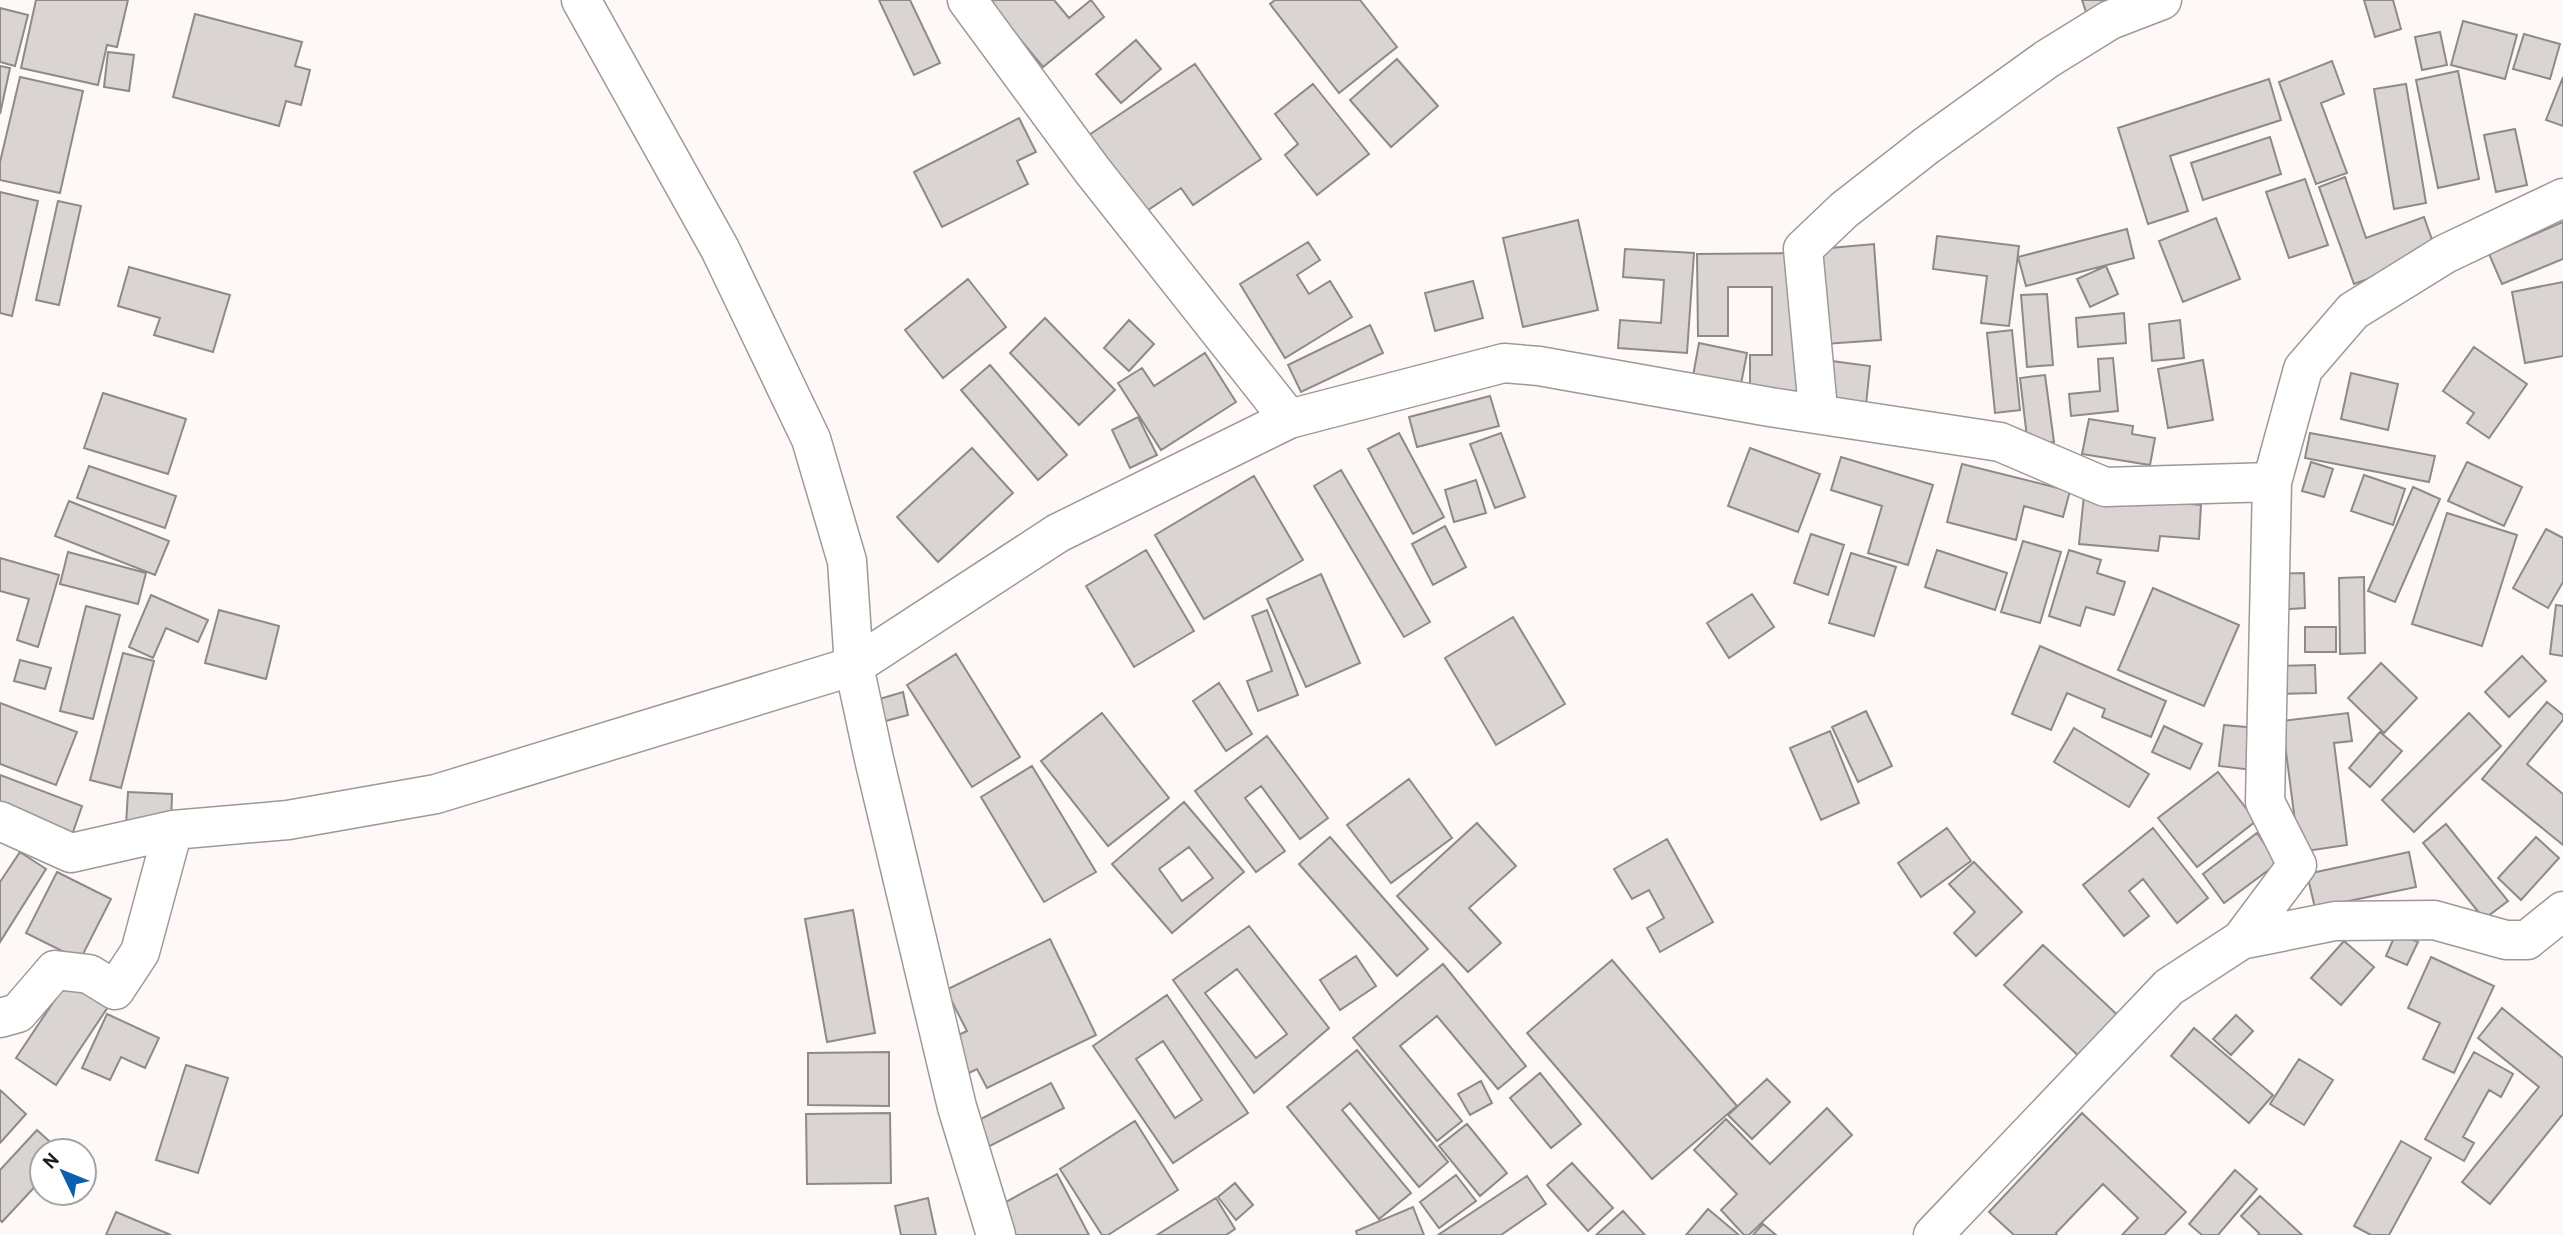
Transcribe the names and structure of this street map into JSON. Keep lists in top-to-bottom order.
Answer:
{
  "north": "top left"
}
